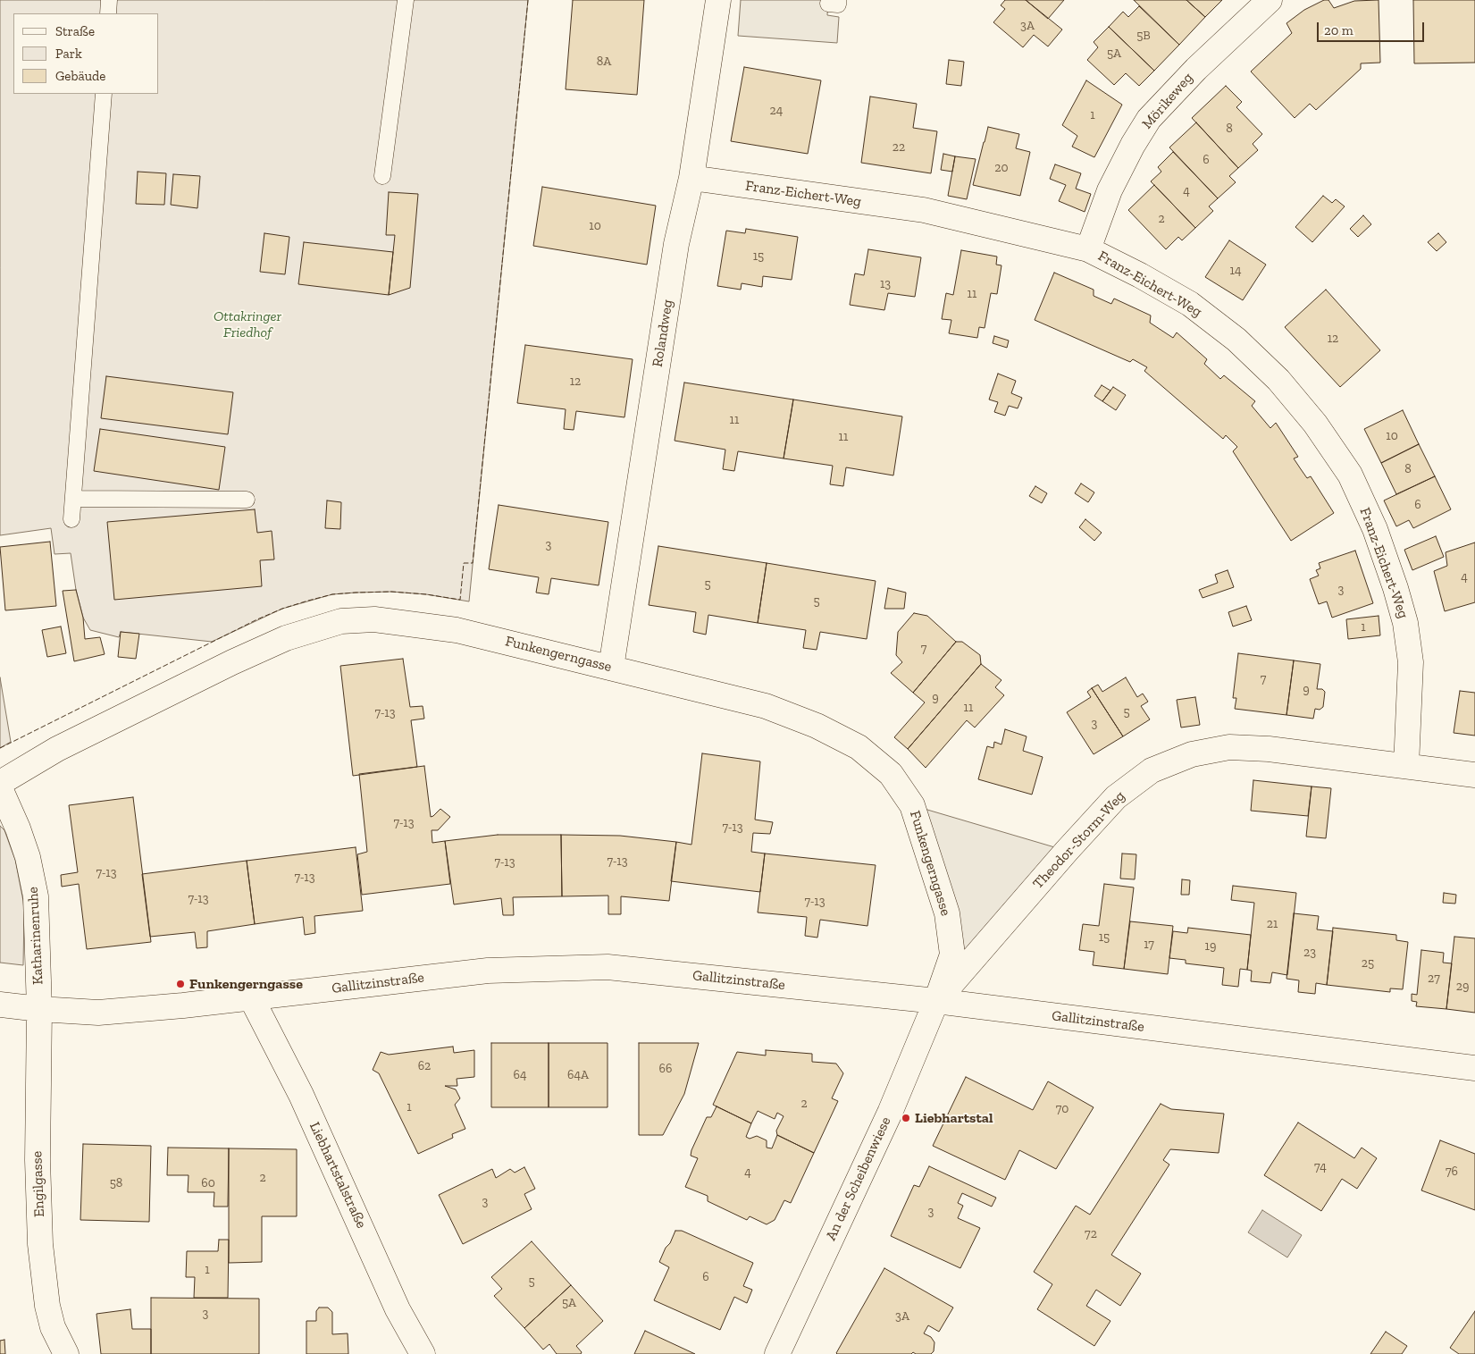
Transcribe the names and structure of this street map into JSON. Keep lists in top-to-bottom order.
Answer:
{
  "streets": {
    "street": [
      "Mörikeweg",
      "Franz-Eichert-Weg",
      "Rolandweg",
      "Funkengerngasse",
      "Theodor-Storm-Weg",
      "Katharinenruhe",
      "Gallitzinstraße",
      "Liebhartstalstraße",
      "An der Scheibenwiese",
      "Engilgasse"
    ]
  },
  "crossings": [
    ["Mörikeweg", "Franz-Eichert-Weg"],
    ["Franz-Eichert-Weg", "Rolandweg"],
    ["Franz-Eichert-Weg", "Theodor-Storm-Weg"],
    ["Rolandweg", "Funkengerngasse"],
    ["Funkengerngasse", "Theodor-Storm-Weg"],
    ["Funkengerngasse", "Gallitzinstraße"],
    ["Funkengerngasse", "An der Scheibenwiese"],
    ["Theodor-Storm-Weg", "Gallitzinstraße"],
    ["Theodor-Storm-Weg", "An der Scheibenwiese"],
    ["Katharinenruhe", "Gallitzinstraße"],
    ["Katharinenruhe", "Engilgasse"],
    ["Gallitzinstraße", "Liebhartstalstraße"],
    ["Gallitzinstraße", "An der Scheibenwiese"],
    ["Gallitzinstraße", "Engilgasse"]
  ],
  "parks": ["Ottakringer Friedhof"],
  "places": ["Funkengerngasse", "Liebhartstal"],
  "house_numbers": [
    "3A",
    "5B",
    "5A",
    "8A",
    "24",
    "1",
    "8",
    "22",
    "6",
    "20",
    "4",
    "2",
    "10",
    "15",
    "14",
    "13",
    "11",
    "12",
    "12",
    "11",
    "10",
    "11",
    "8",
    "6",
    "3",
    "4",
    "5",
    "3",
    "5",
    "1",
    "7",
    "7",
    "9",
    "9",
    "11",
    "5",
    "7-13",
    "3",
    "7-13",
    "7-13",
    "7-13",
    "7-13",
    "7-13",
    "7-13",
    "7-13",
    "7-13",
    "21",
    "15",
    "17",
    "19",
    "23",
    "25",
    "27",
    "29",
    "62",
    "66",
    "64",
    "64A",
    "2",
    "1",
    "70",
    "74",
    "76",
    "4",
    "2",
    "58",
    "60",
    "3",
    "3",
    "72",
    "1",
    "6",
    "5",
    "5A",
    "3",
    "3A"
  ],
  "legend": ["Straße", "Park", "Gebäude"],
  "scale_bar": "20 m"
}
